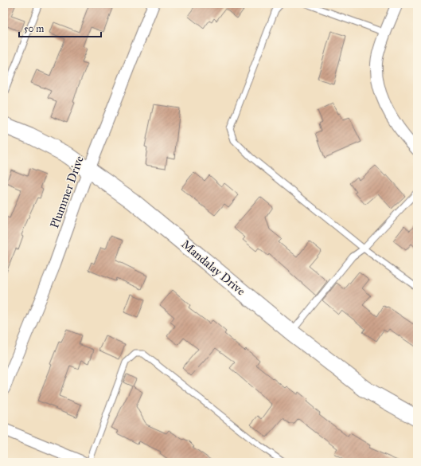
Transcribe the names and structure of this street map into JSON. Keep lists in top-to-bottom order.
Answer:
{
  "streets": {
    "street": ["Plummer Drive", "Mandalay Drive"]
  },
  "crossings": [
    ["Plummer Drive", "Mandalay Drive"]
  ],
  "scale_bar": "50 m"
}
